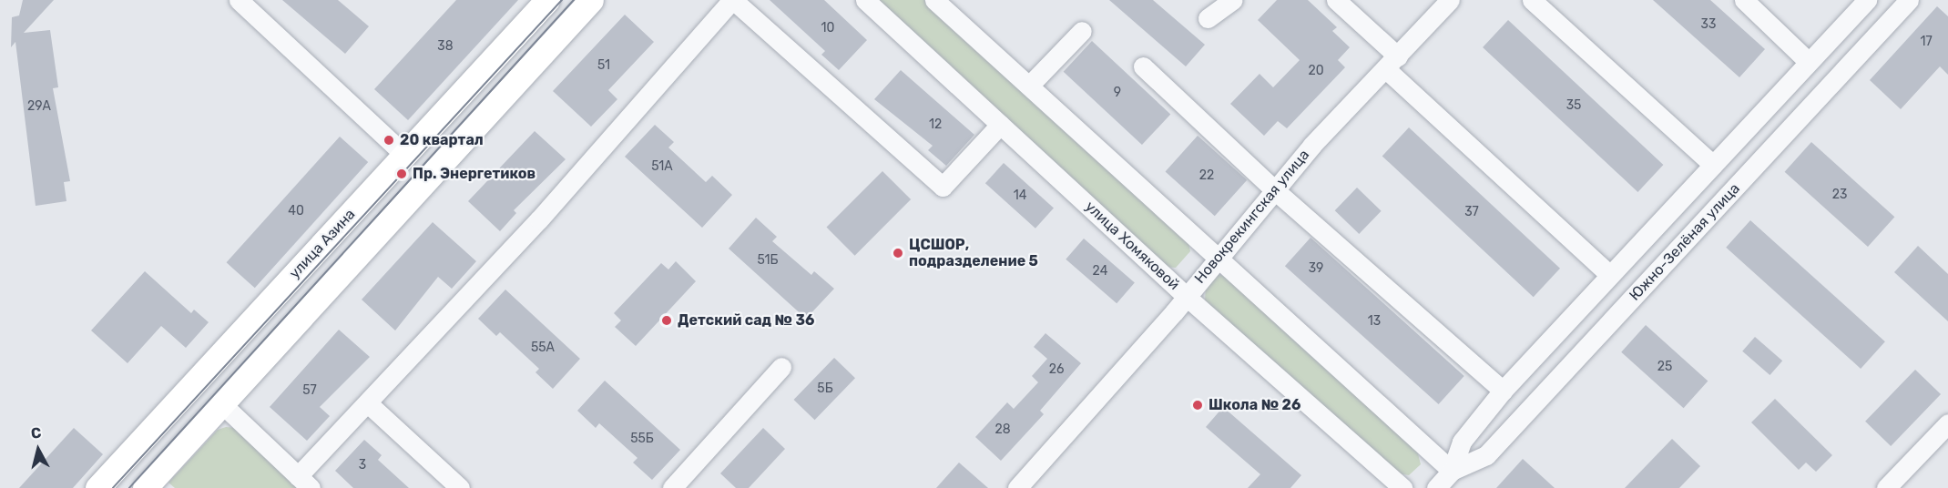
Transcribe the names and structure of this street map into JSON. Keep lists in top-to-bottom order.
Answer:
{
  "streets": {
    "main road": ["улица Азина"],
    "street": ["Новокрекингская улица", "Южно-Зелёная улица", "улица Хомяковой"]
  },
  "crossings": [
    ["Новокрекингская улица", "улица Хомяковой"]
  ],
  "places": [
    "20 квартал",
    "Пр. Энергетиков",
    "ЦСШОР, подразделение 5",
    "Детский сад № 36",
    "Школа № 26"
  ],
  "house_numbers": [
    "33",
    "10",
    "17",
    "38",
    "51",
    "20",
    "9",
    "35",
    "29А",
    "12",
    "51А",
    "22",
    "23",
    "14",
    "40",
    "37",
    "51Б",
    "39",
    "24",
    "13",
    "55А",
    "25",
    "26",
    "5Б",
    "57",
    "28",
    "55Б",
    "3"
  ],
  "north": "top"
}
